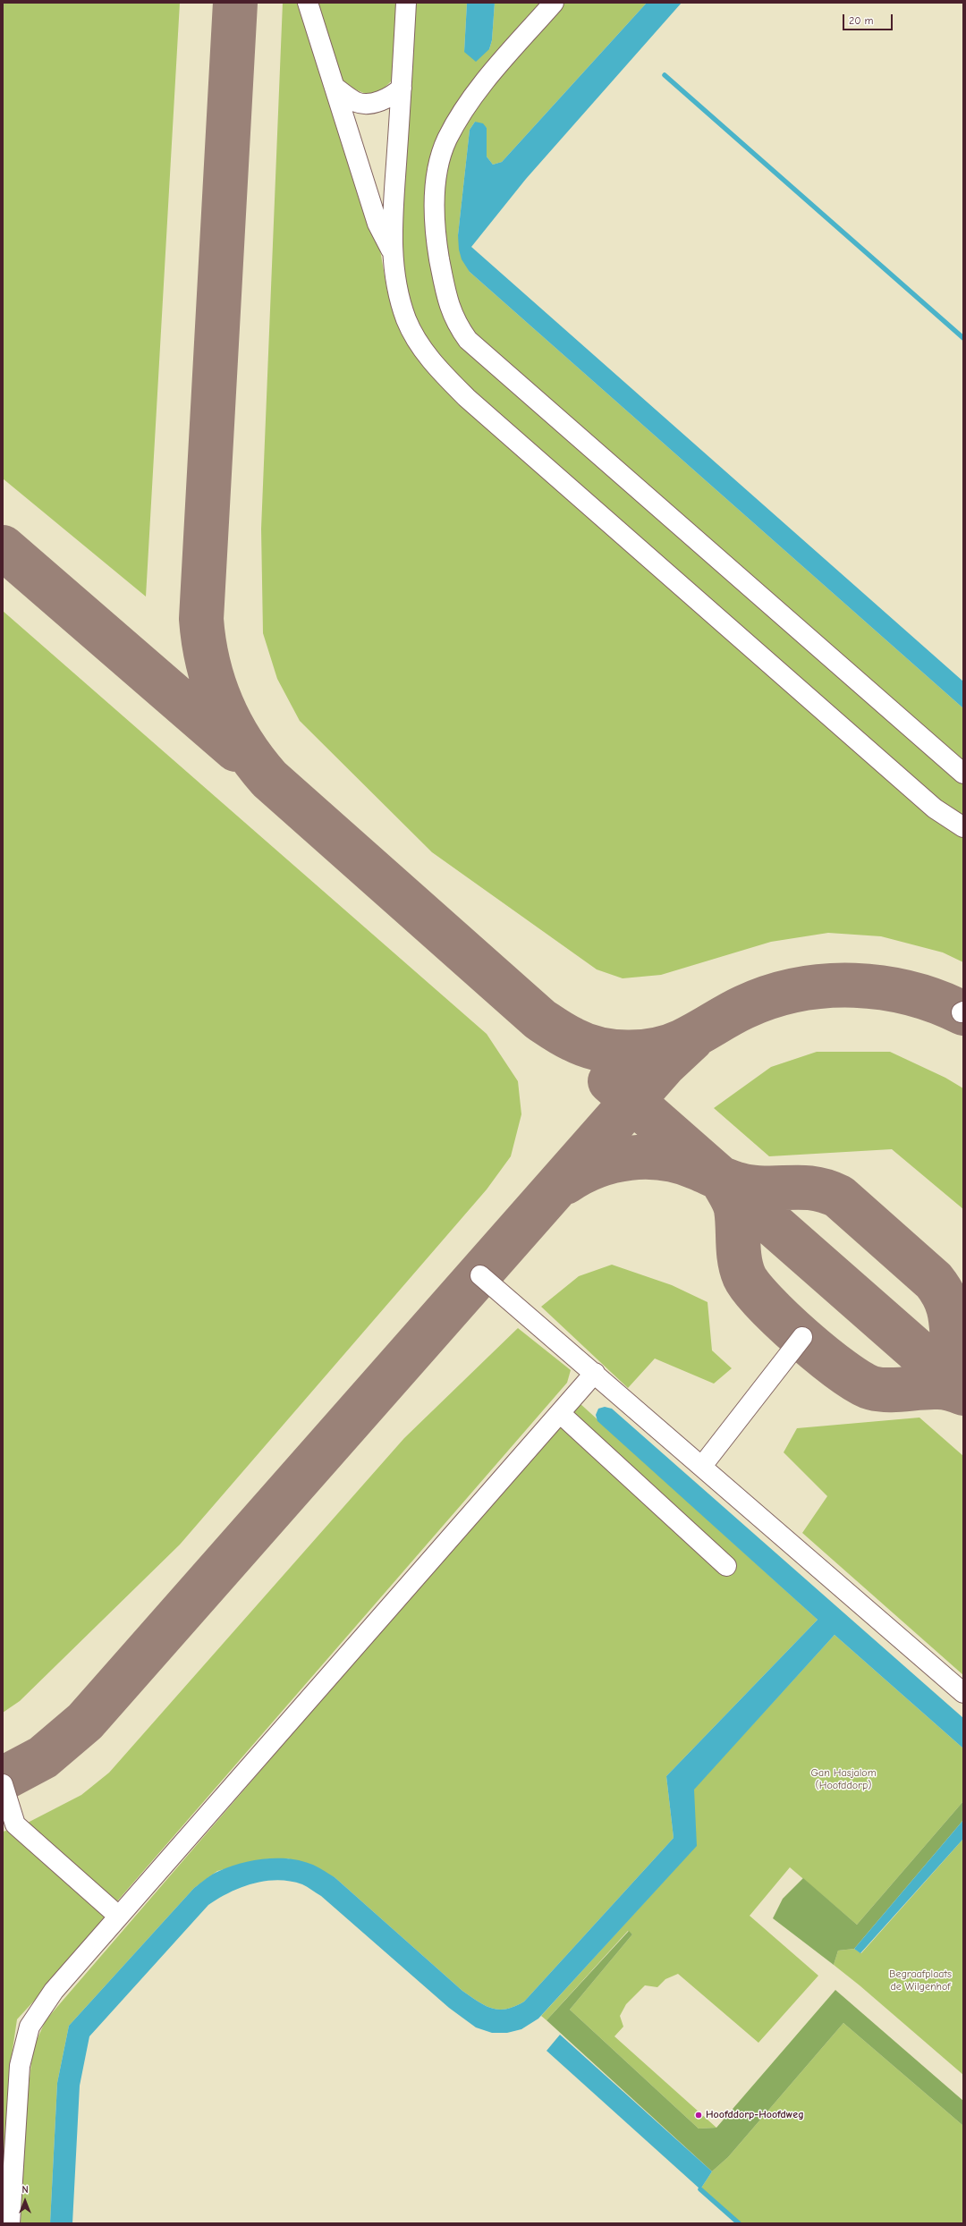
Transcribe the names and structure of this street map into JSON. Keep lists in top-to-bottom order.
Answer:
{
  "parks": ["Gan Hasjalom (Hoofddorp)", "Begraafplaats de Wilgenhof"],
  "places": ["Hoofddorp-Hoofdweg"],
  "scale_bar": "20 m",
  "north": "top"
}
